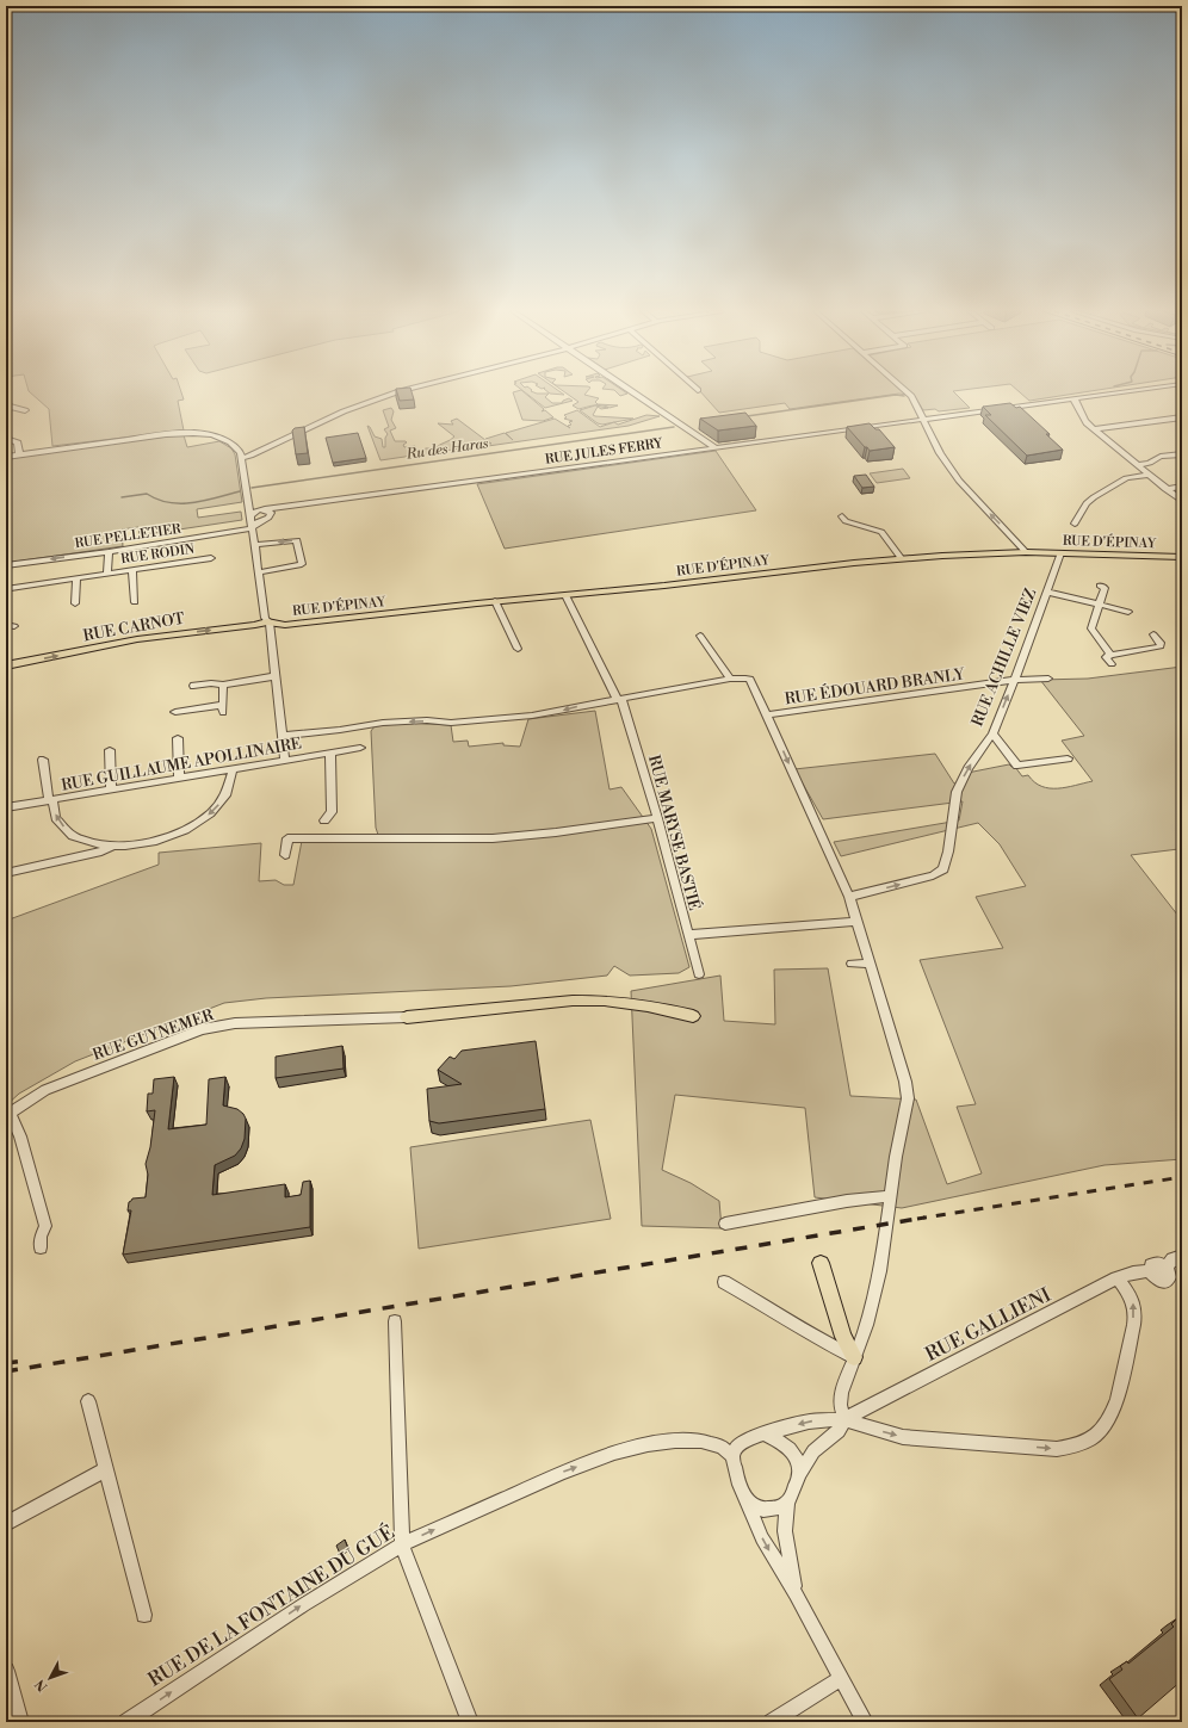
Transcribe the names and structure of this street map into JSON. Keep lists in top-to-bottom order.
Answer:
{
  "streets": {
    "main road": ["RUE D'ÉPINAY", "RUE CARNOT"],
    "street": [
      "RUE JULES FERRY",
      "RUE PELLETIER",
      "RUE RODIN",
      "RUE ACHILLE VIEZ",
      "RUE ÉDOUARD BRANLY",
      "RUE GUILLAUME APOLLINAIRE",
      "RUE MARYSE BASTIÉ",
      "RUE GUYNEMER",
      "RUE GALLIENI",
      "RUE DE LA FONTAINE DU GUÉ"
    ]
  },
  "crossings": [
    ["RUE JULES FERRY", "RUE PELLETIER"],
    ["RUE PELLETIER", "RUE RODIN"],
    ["RUE D'ÉPINAY", "RUE CARNOT"],
    ["RUE D'ÉPINAY", "RUE ACHILLE VIEZ"],
    ["RUE D'ÉPINAY", "RUE MARYSE BASTIÉ"],
    ["RUE ACHILLE VIEZ", "RUE ÉDOUARD BRANLY"],
    ["RUE GALLIENI", "RUE DE LA FONTAINE DU GUÉ"]
  ],
  "one_way": [
    "RUE PELLETIER",
    "RUE CARNOT",
    "RUE ACHILLE VIEZ",
    "RUE DE LA FONTAINE DU GUÉ"
  ],
  "water": ["Ru des Haras"],
  "north": "bottom left"
}
